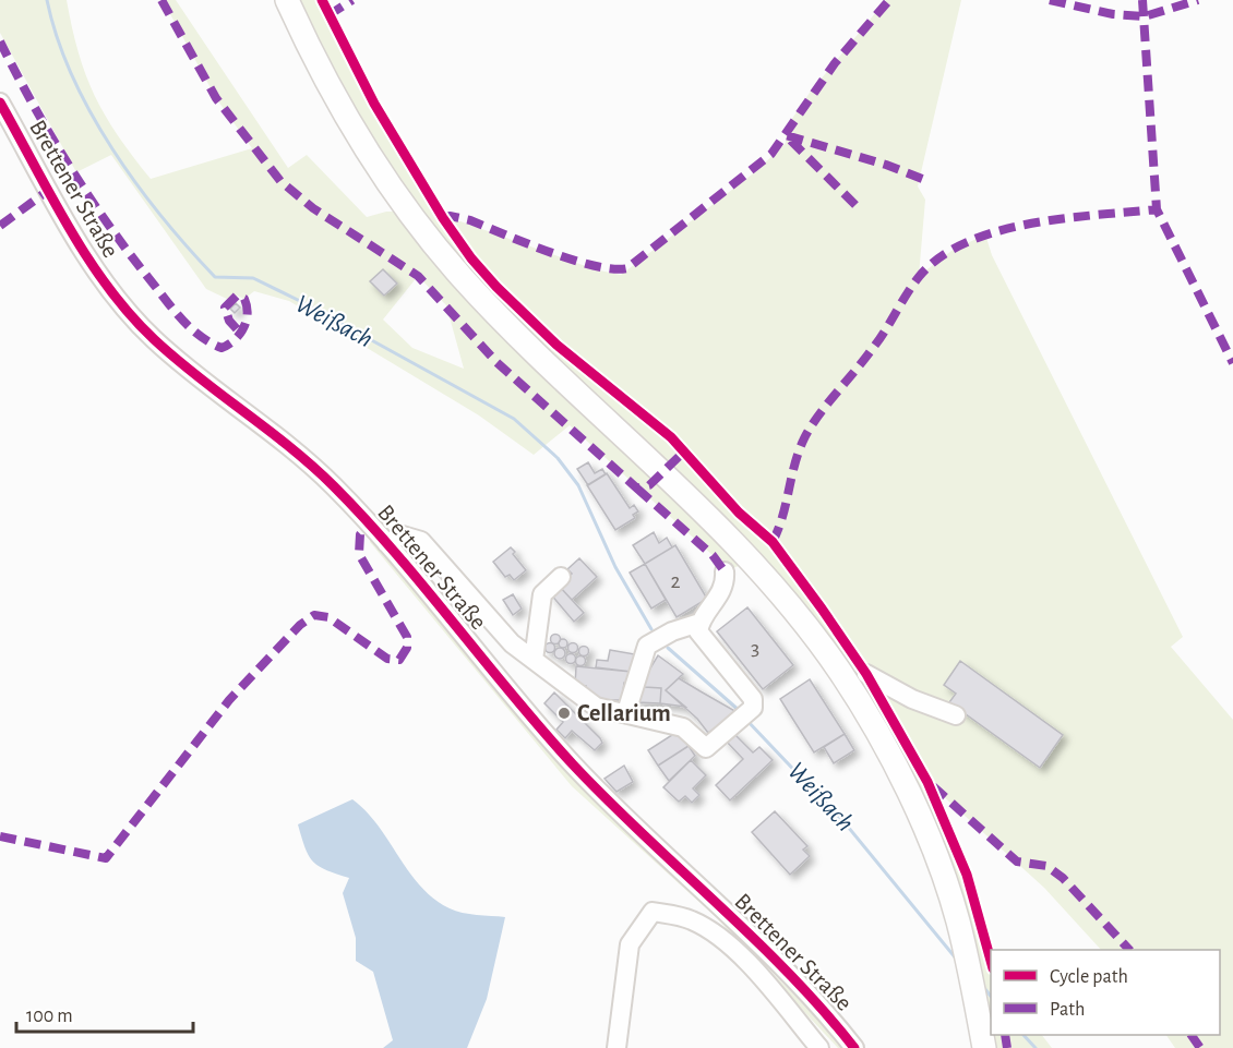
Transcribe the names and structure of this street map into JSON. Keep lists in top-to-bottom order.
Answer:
{
  "streets": {
    "street": ["Brettener Straße"]
  },
  "water": ["Weißach"],
  "places": ["Cellarium"],
  "house_numbers": ["2", "3"],
  "legend": ["Cycle path", "Path"],
  "scale_bar": "100 m"
}
